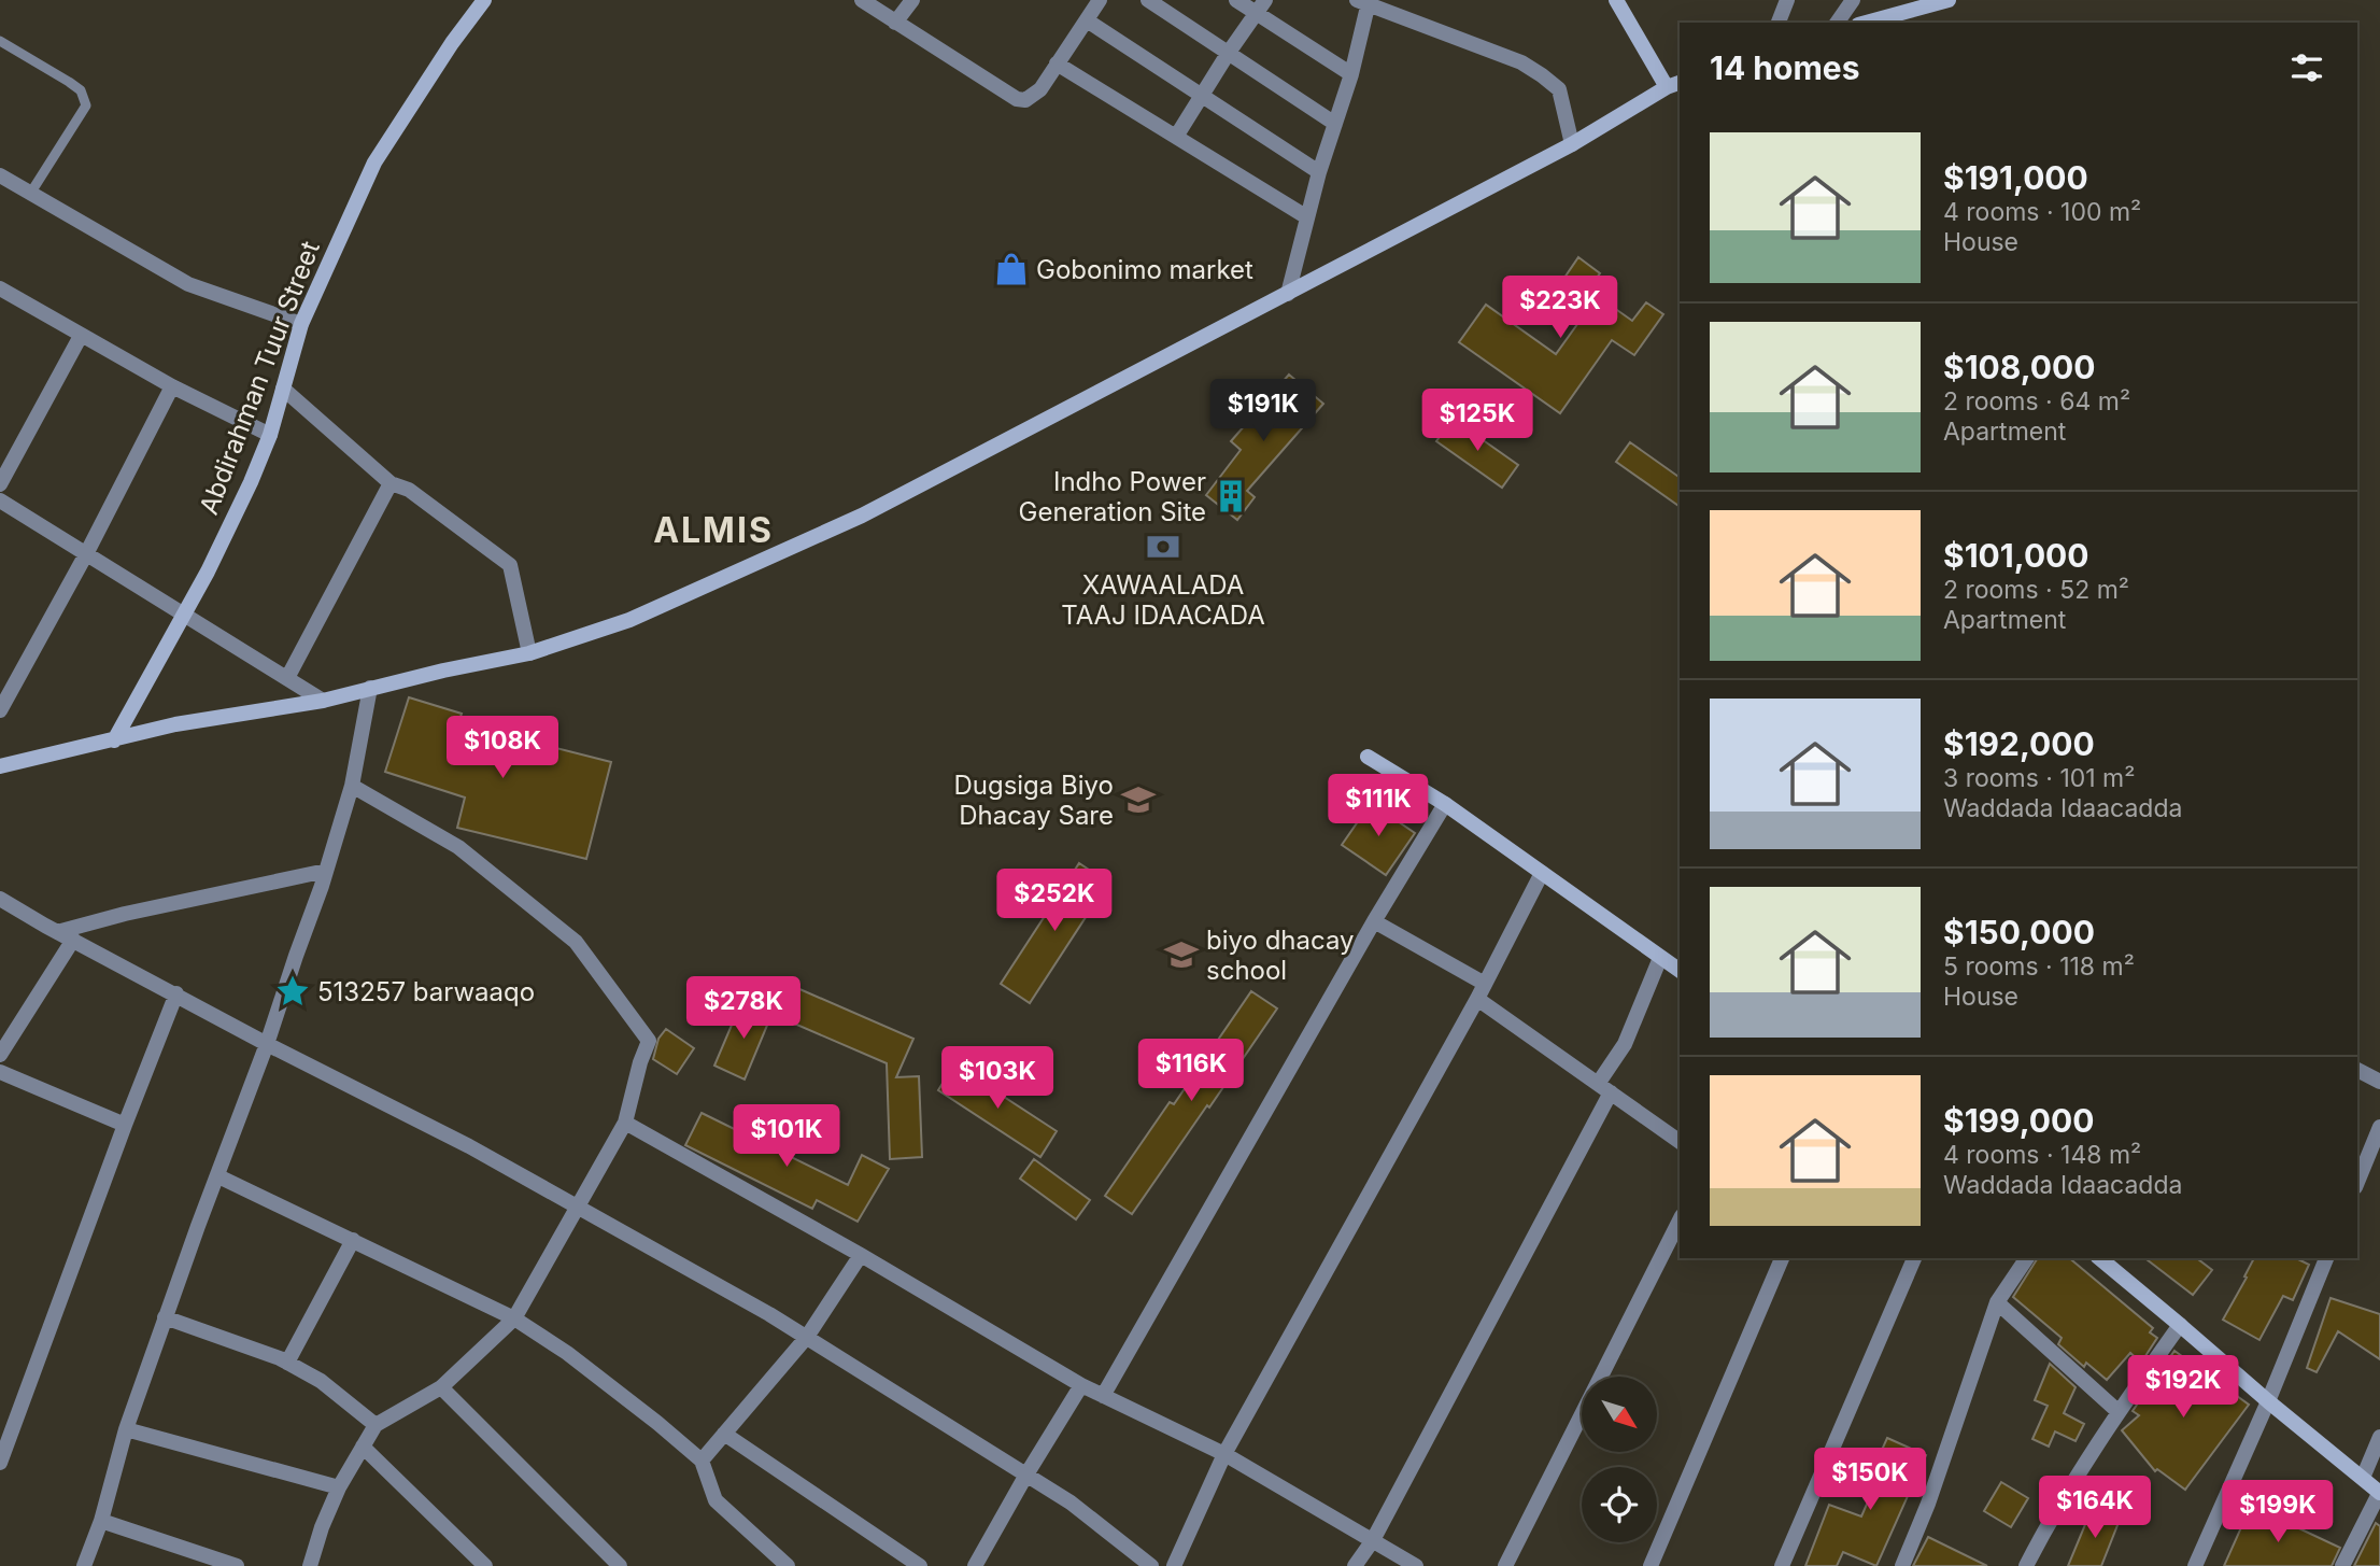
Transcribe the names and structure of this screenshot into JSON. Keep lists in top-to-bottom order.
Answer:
{
  "streets": {
    "main road": ["Abdirahman Tuur Street"]
  },
  "districts": ["ALMIS"],
  "places": {
    "shop": ["Gobonimo market"],
    "building": ["Indho Power Generation Site"],
    "bank": ["XAWAALADA TAAJ IDAACADA"],
    "school or university": ["Dugsiga Biyo Dhacay Sare", "biyo dhacay school"],
    "place": ["513257 barwaaqo"]
  },
  "north": "bottom right",
  "page": {
    "heading": "14 homes",
    "list": [
      {
        "name": "$191,000",
        "note": "4 rooms · 100 m² · House"
      },
      {
        "name": "$108,000",
        "note": "2 rooms · 64 m² · Apartment"
      },
      {
        "name": "$101,000",
        "note": "2 rooms · 52 m² · Apartment"
      },
      {
        "name": "$192,000",
        "note": "3 rooms · 101 m² · Waddada Idaacadda"
      },
      {
        "name": "$150,000",
        "note": "5 rooms · 118 m² · House"
      },
      {
        "name": "$199,000",
        "note": "4 rooms · 148 m² · Waddada Idaacadda"
      }
    ],
    "price": [
      "$223K",
      "$191K",
      "$125K",
      "$108K",
      "$111K",
      "$252K",
      "$278K",
      "$116K",
      "$103K",
      "$101K",
      "$192K",
      "$150K",
      "$164K",
      "$199K"
    ]
  }
}
